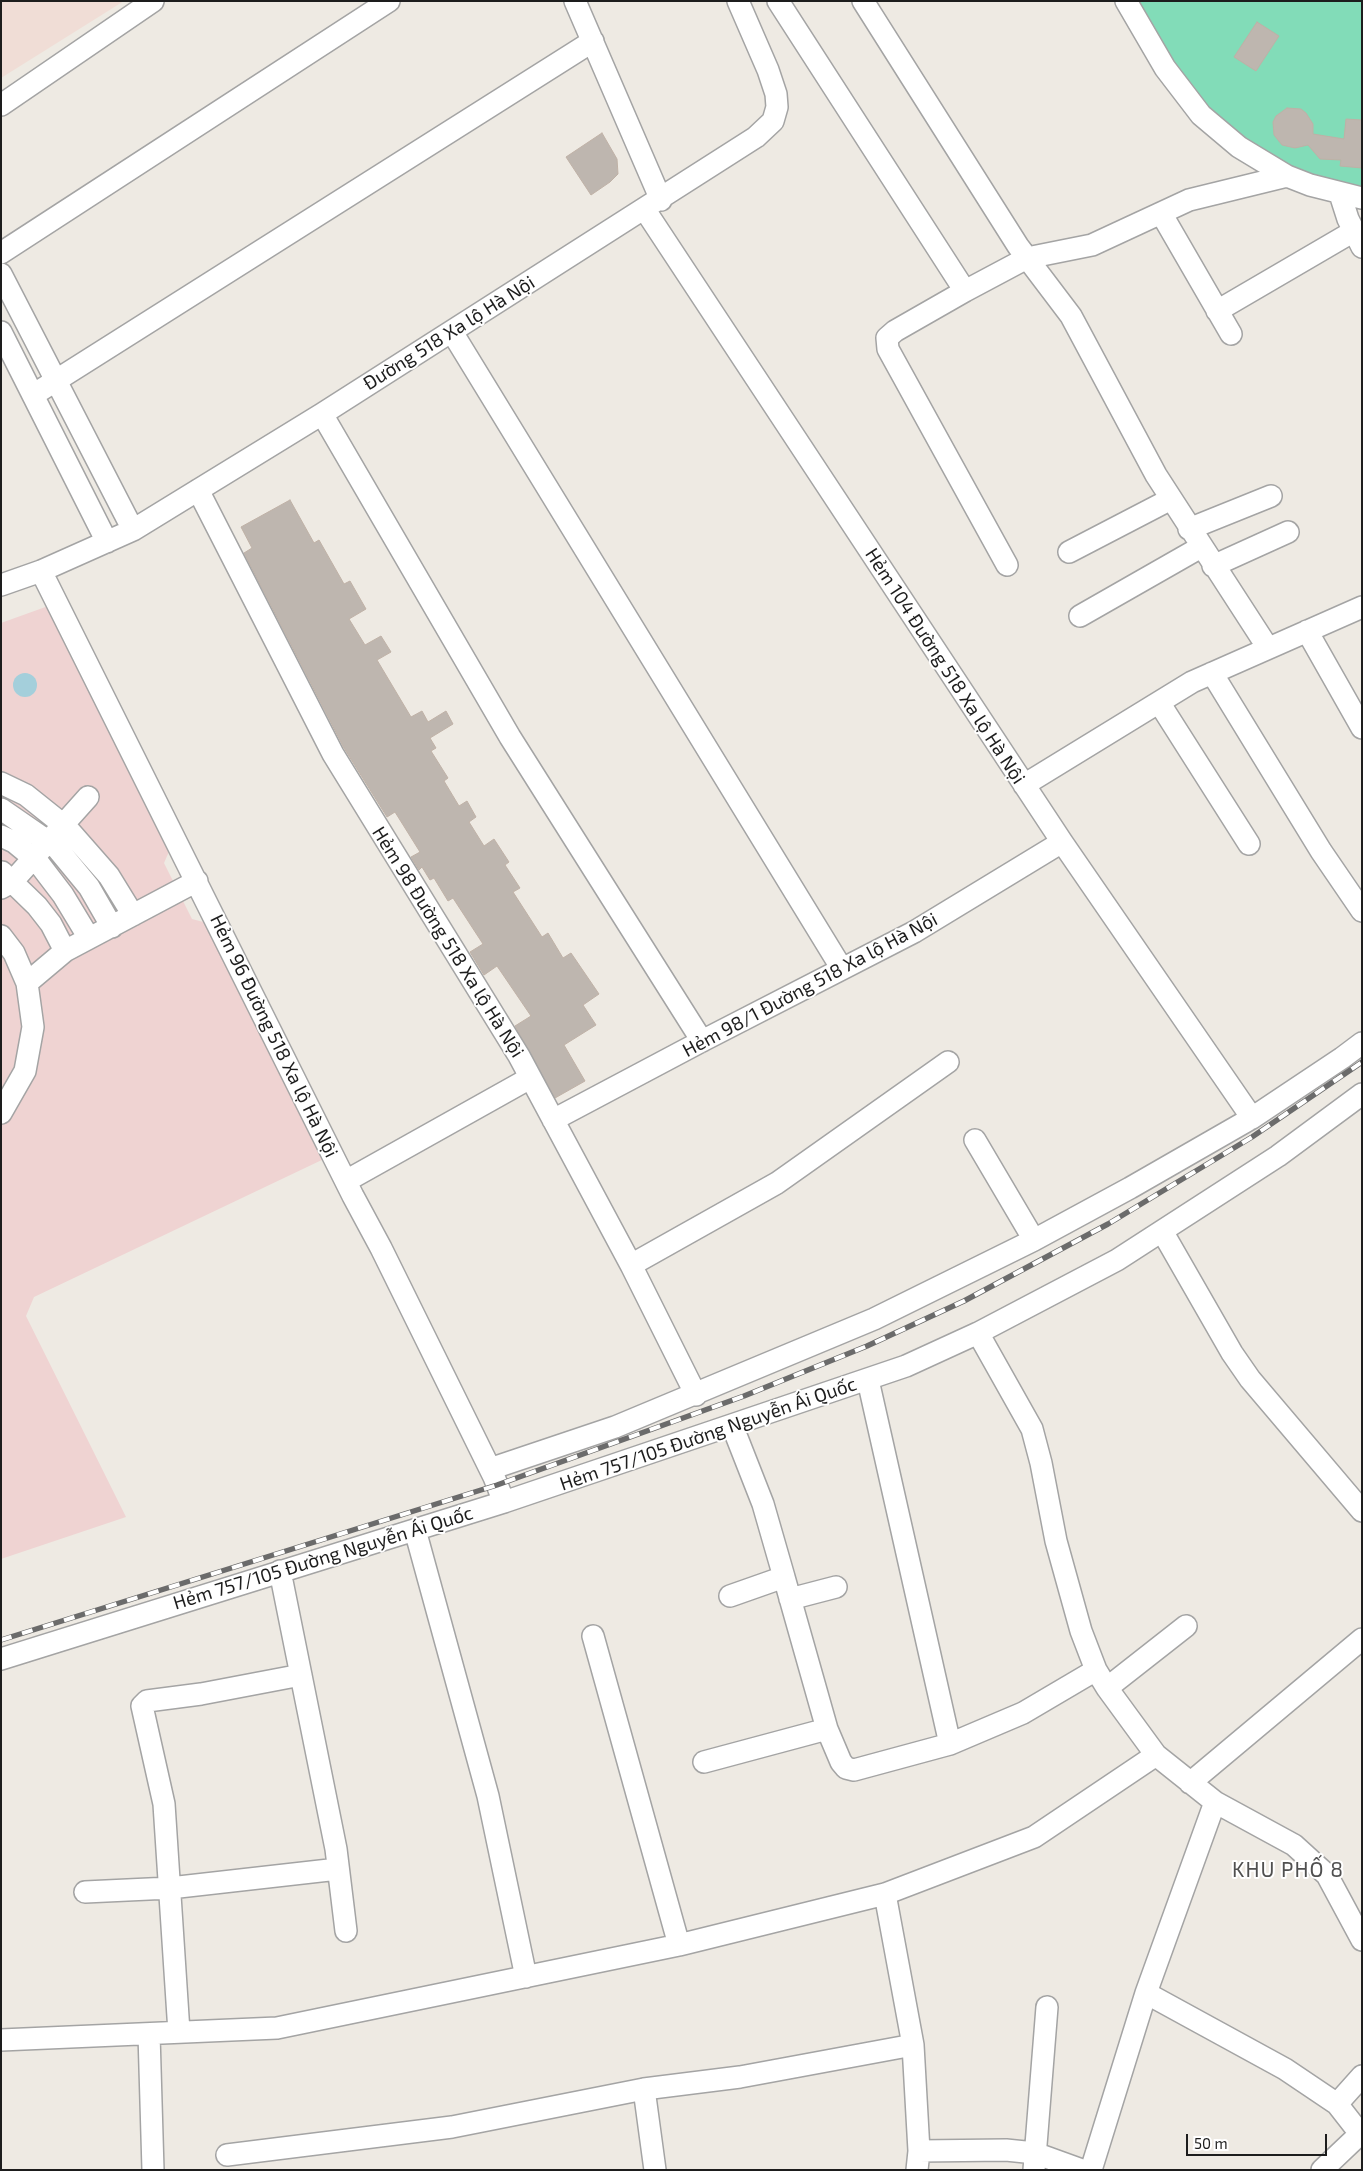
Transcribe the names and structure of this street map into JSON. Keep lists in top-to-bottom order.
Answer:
{
  "streets": {
    "street": [
      "Đường 518 Xa lộ Hà Nội",
      "Hẻm 104 Đường 518 Xa lộ Hà Nội",
      "Hẻm 98 Đường 518 Xa lộ Hà Nội",
      "Hẻm 98/1 Đường 518 Xa lộ Hà Nội",
      "Hẻm 96 Đường 518 Xa lộ Hà Nội",
      "Hẻm 757/105 Đường Nguyễn Ái Quốc"
    ]
  },
  "crossings": [
    ["Đường 518 Xa lộ Hà Nội", "Hẻm 104 Đường 518 Xa lộ Hà Nội"],
    ["Đường 518 Xa lộ Hà Nội", "Hẻm 98 Đường 518 Xa lộ Hà Nội"],
    ["Đường 518 Xa lộ Hà Nội", "Hẻm 96 Đường 518 Xa lộ Hà Nội"],
    ["Hẻm 104 Đường 518 Xa lộ Hà Nội", "Hẻm 98/1 Đường 518 Xa lộ Hà Nội"],
    ["Hẻm 98 Đường 518 Xa lộ Hà Nội", "Hẻm 98/1 Đường 518 Xa lộ Hà Nội"],
    ["Hẻm 96 Đường 518 Xa lộ Hà Nội", "Hẻm 757/105 Đường Nguyễn Ái Quốc"]
  ],
  "districts": ["KHU PHỐ 8"],
  "scale_bar": "50 m"
}
